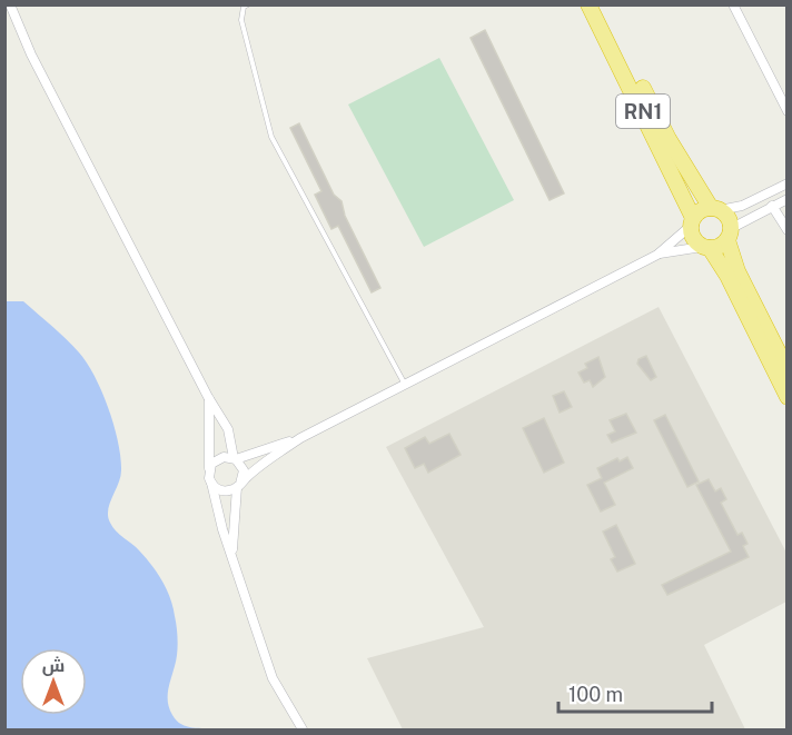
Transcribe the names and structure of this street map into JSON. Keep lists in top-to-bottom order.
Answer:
{
  "streets": {
    "highway": ["RN1"]
  },
  "scale_bar": "100 m",
  "north": "top"
}
